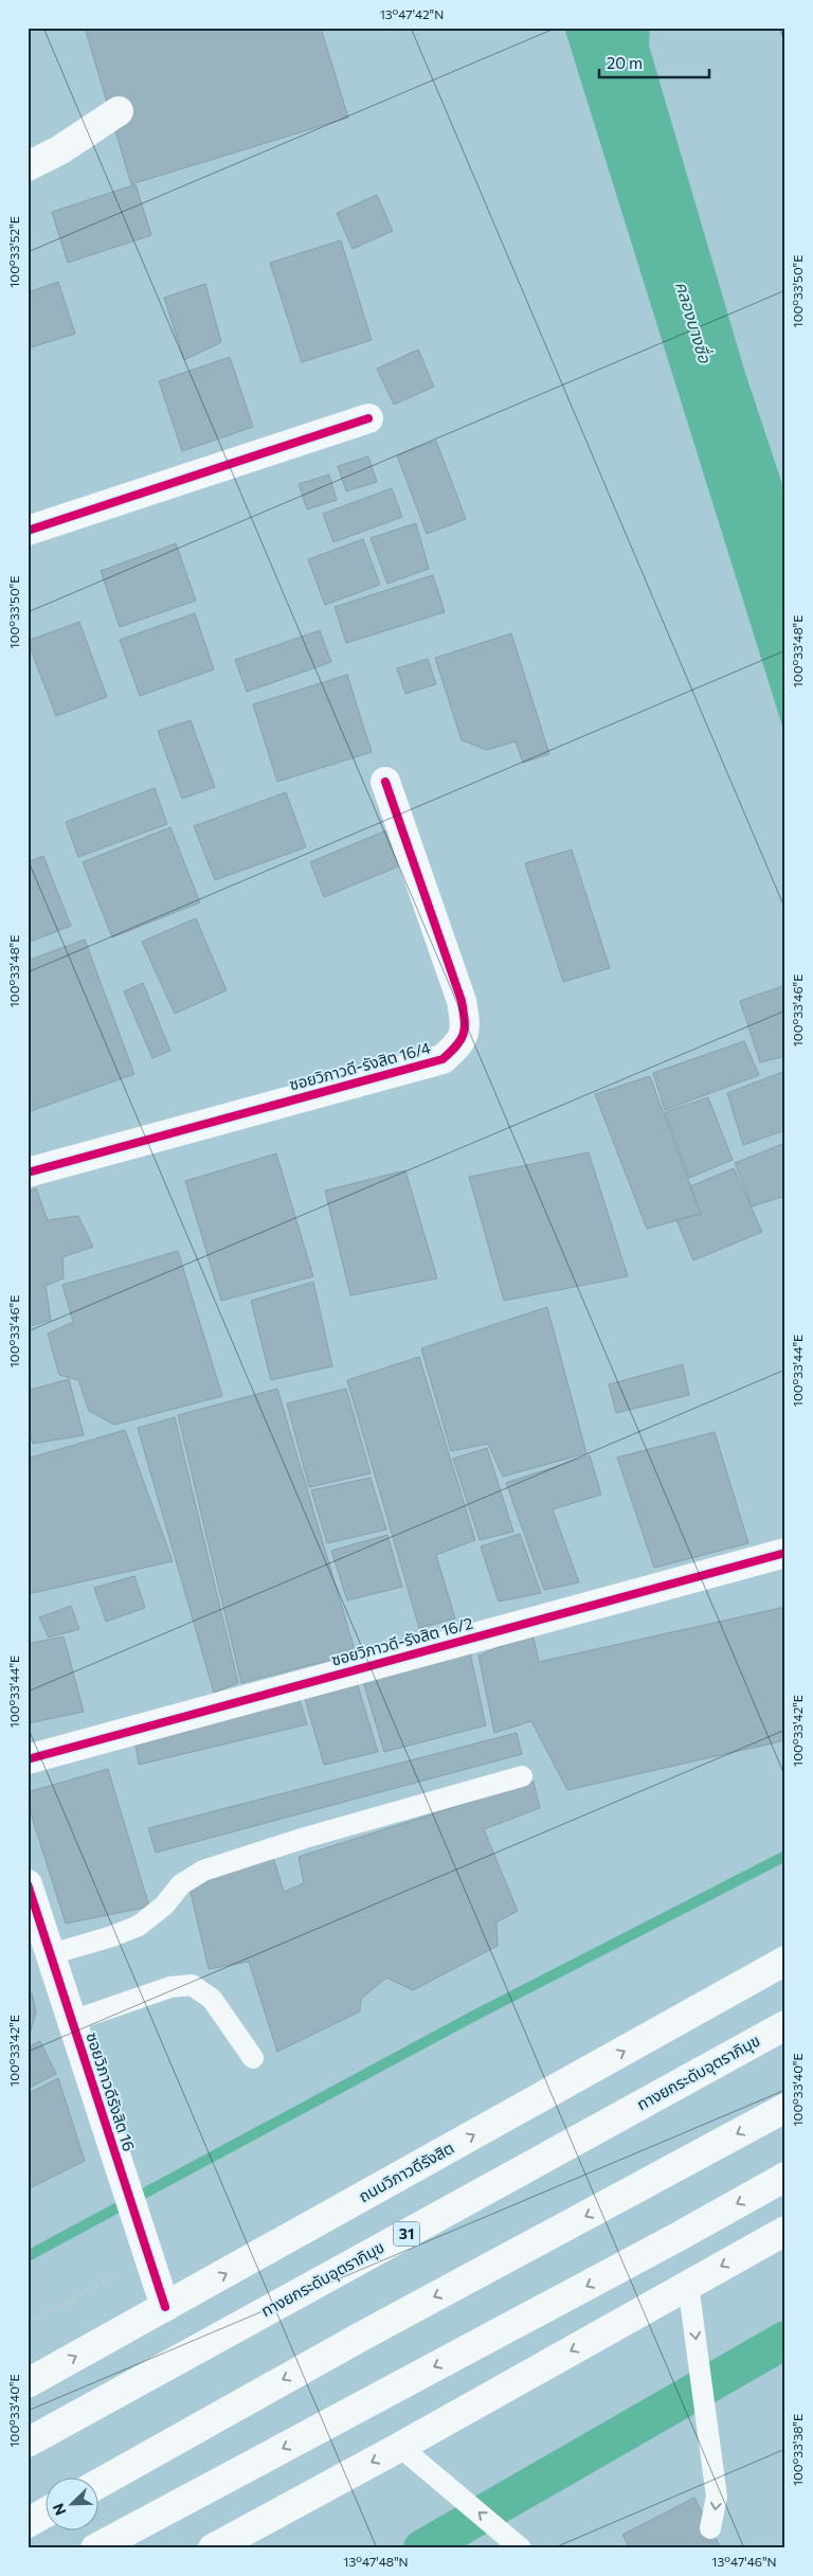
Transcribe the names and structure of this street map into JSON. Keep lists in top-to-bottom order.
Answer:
{
  "streets": {
    "main road": [
      "ซอยวิภาวดี-รังสิต 16/4",
      "ซอยวิภาวดี-รังสิต 16/2",
      "ทางยกระดับอุตราภิมุข",
      "ซอยวิภาวดีรังสิต 16",
      "ถนนวิภาวดีรังสิต",
      "31"
    ]
  },
  "crossings": [
    ["ทางยกระดับอุตราภิมุข", "31"],
    ["ซอยวิภาวดีรังสิต 16", "ถนนวิภาวดีรังสิต"]
  ],
  "water": ["คลองบางซื่อ"],
  "scale_bar": "20 m",
  "north": "bottom left",
  "coordinates": [
    "13°47'42\"N",
    "100°33'52\"E",
    "100°33'50\"E",
    "100°33'48\"E",
    "100°33'46\"E",
    "100°33'44\"E",
    "100°33'42\"E",
    "100°33'40\"E",
    "100°33'38\"E",
    "13°47'48\"N",
    "13°47'46\"N"
  ]
}
